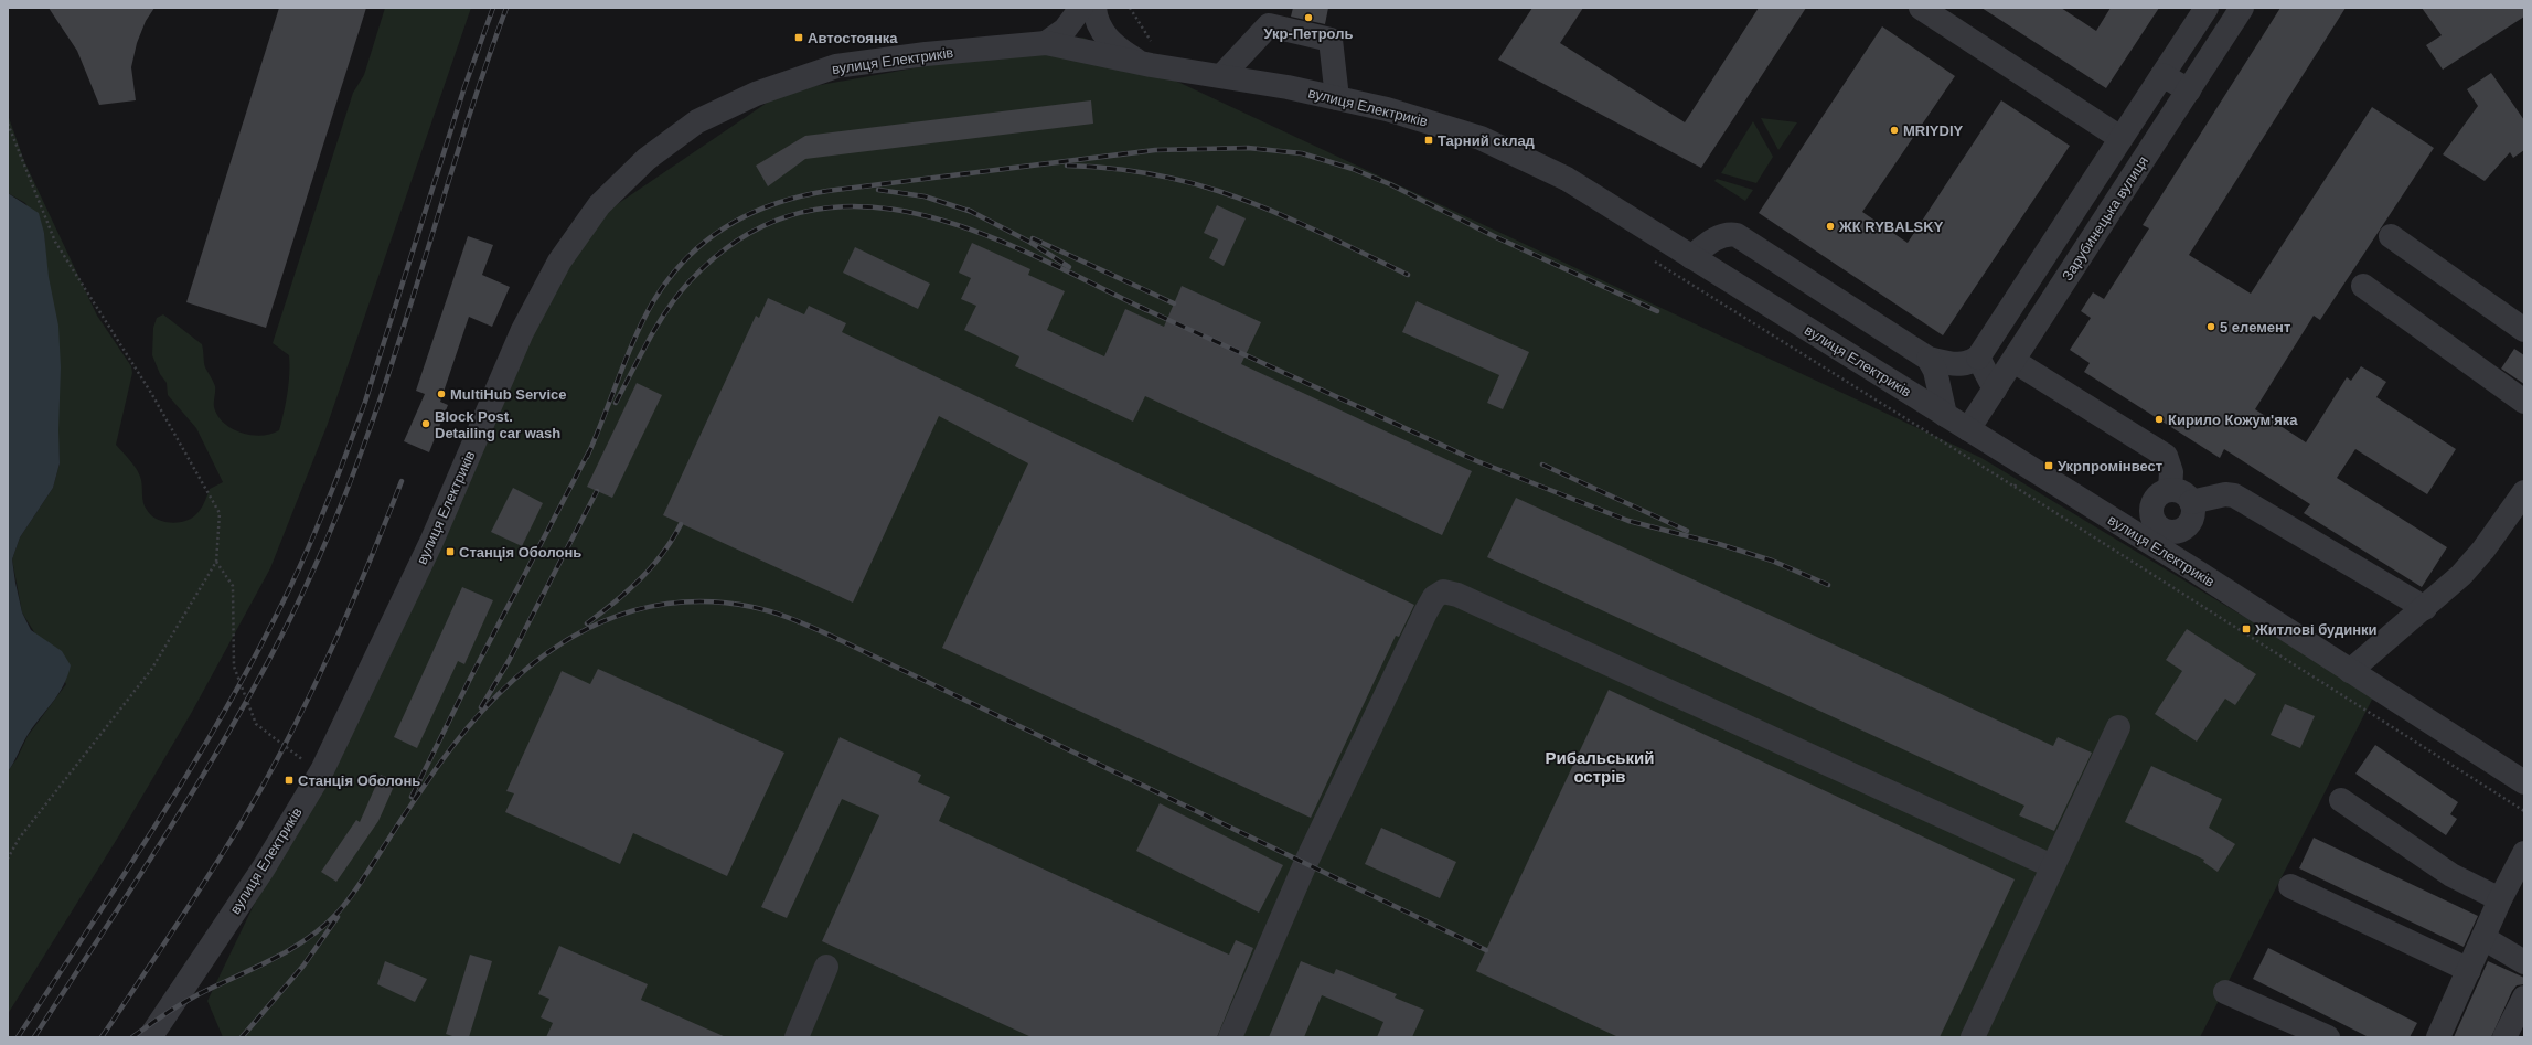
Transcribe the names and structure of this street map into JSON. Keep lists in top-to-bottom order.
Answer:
{
  "streets": {
    "street": ["вулиця Електриків", "Зарубинецька вулиця"]
  },
  "crossings": [
    ["вулиця Електриків", "Зарубинецька вулиця"]
  ],
  "districts": ["Рибальський острів"],
  "places": {
    "other": [
      "Укр-Петроль",
      "MRIYDIY",
      "ЖК RYBALSKY",
      "5 елемент",
      "MultiHub Service",
      "Кирило Кожум'яка",
      "Block Post. Detailing car wash"
    ],
    "transit": [
      "Автостоянка",
      "Тарний склад",
      "Укрпромінвест",
      "Cтанція Оболонь",
      "Житлові будинки",
      "Станція Оболонь"
    ]
  }
}
